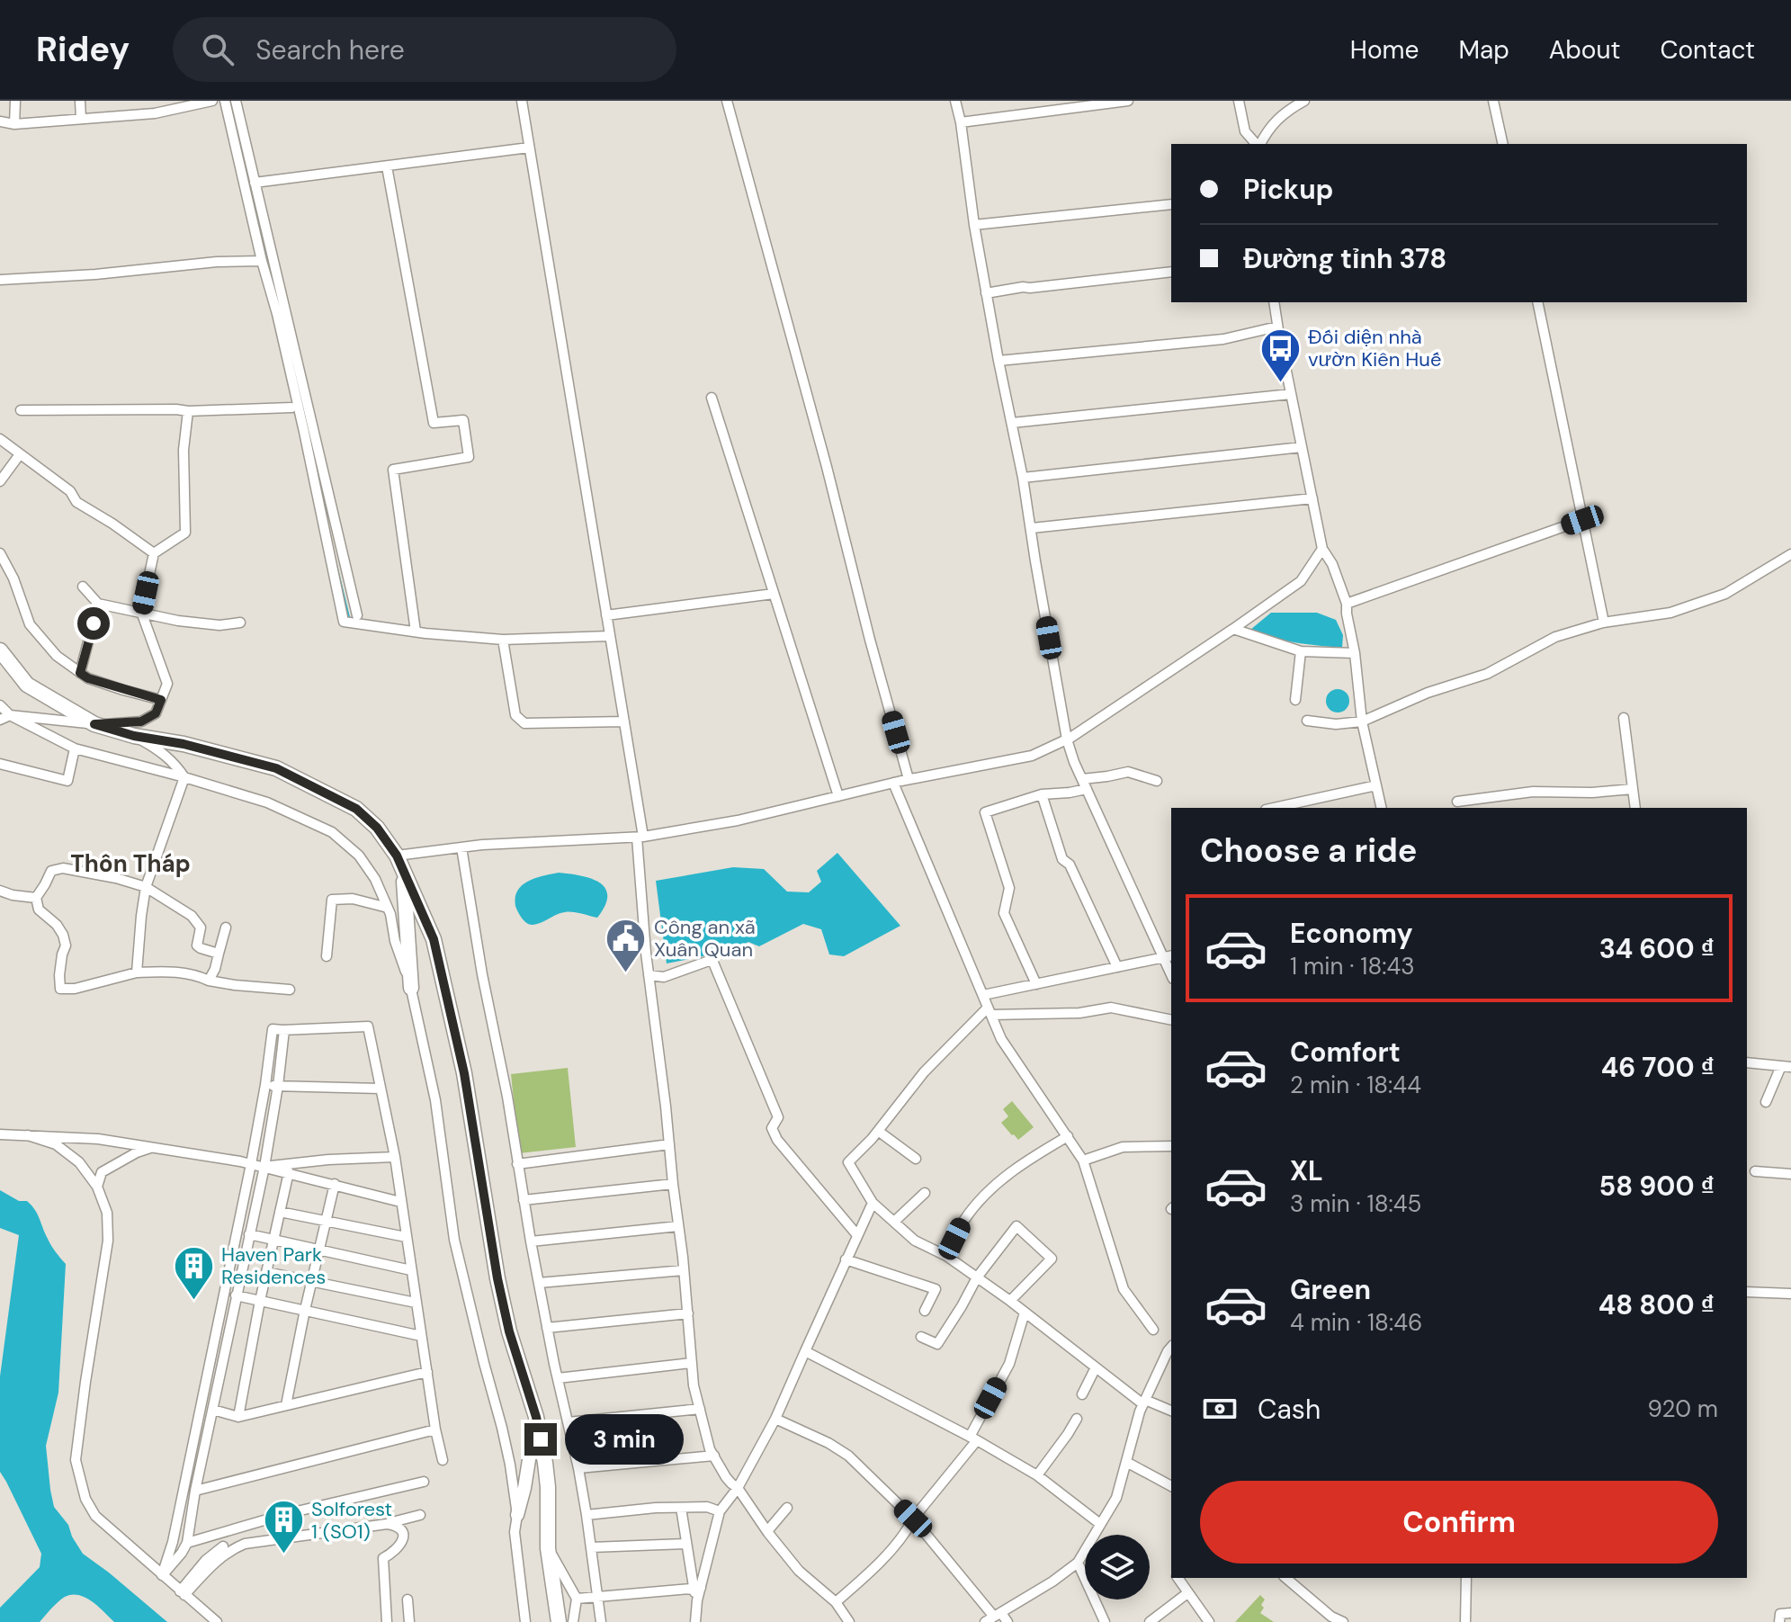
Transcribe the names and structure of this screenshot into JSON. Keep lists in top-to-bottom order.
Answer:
{
  "districts": ["Thôn Tháp"],
  "places": {
    "bus stop": ["Đối diện nhà vườn Kiên Huế"],
    "public building": ["Công an xã Xuân Quan"],
    "building": ["Haven Park Residences", "Solforest 1 (SO1)"]
  },
  "page": {
    "header": "Ridey",
    "search": "Search here",
    "nav": [
      "Home",
      "Map",
      "About",
      "Contact"
    ],
    "banner": ["Pickup", "Đường tỉnh 378"],
    "heading": "Choose a ride",
    "list": [
      {
        "name": "Economy",
        "note": "1 min · 18:43",
        "value": "34 600 ₫"
      },
      {
        "name": "Comfort",
        "note": "2 min · 18:44",
        "value": "46 700 ₫"
      },
      {
        "name": "XL",
        "note": "3 min · 18:45",
        "value": "58 900 ₫"
      },
      {
        "name": "Green",
        "note": "4 min · 18:46",
        "value": "48 800 ₫"
      }
    ],
    "pay": ["Cash", "920 m"],
    "bubble": "3 min",
    "buttons": "Confirm"
  }
}
